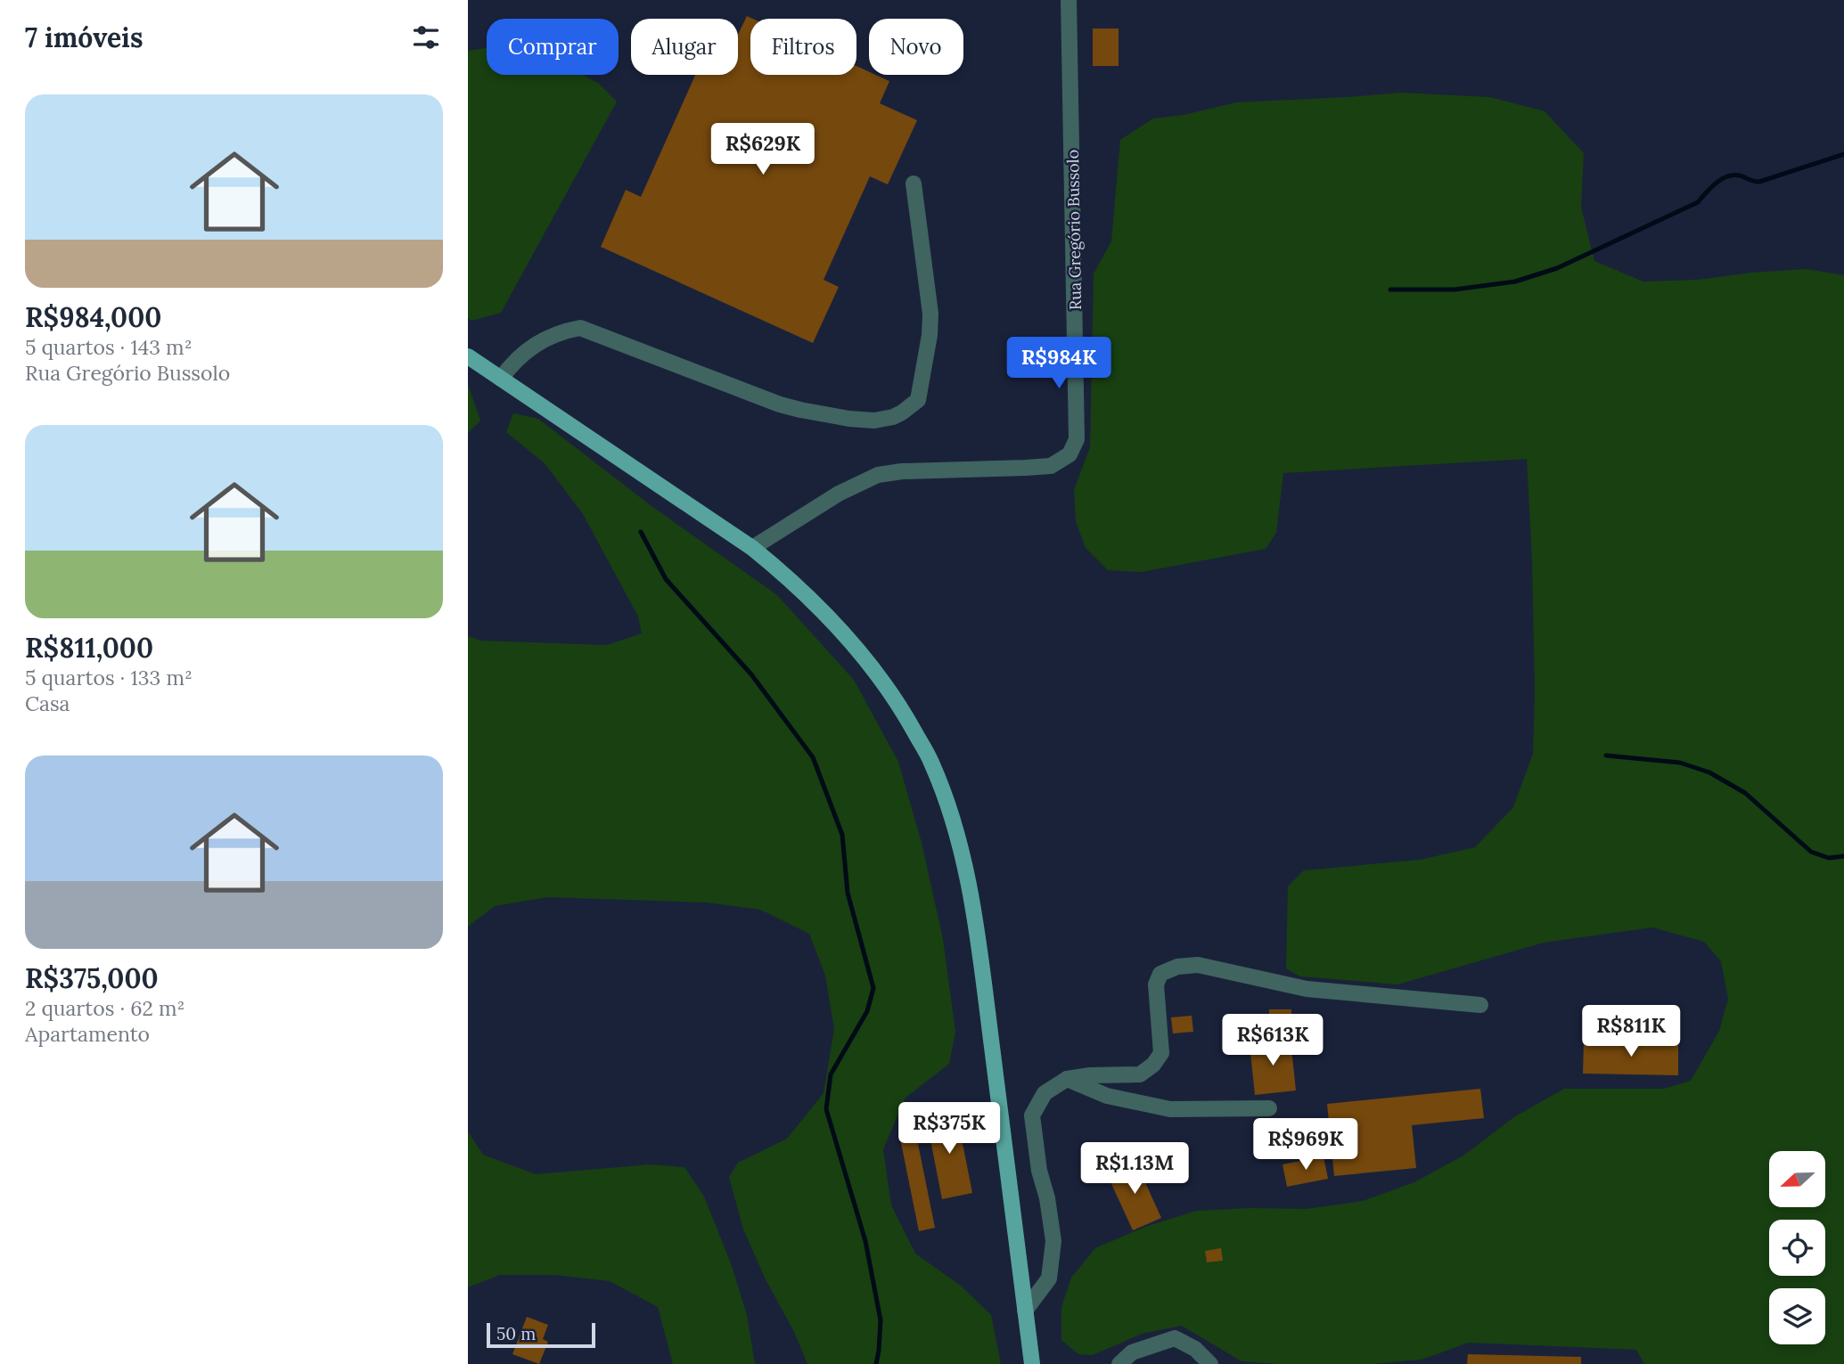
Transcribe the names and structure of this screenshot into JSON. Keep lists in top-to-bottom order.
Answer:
{
  "streets": {
    "street": ["Rua Gregório Bussolo"]
  },
  "scale_bar": "50 m",
  "north": "left",
  "page": {
    "heading": "7 imóveis",
    "chip": [
      "Comprar",
      "Alugar",
      "Filtros",
      "Novo"
    ],
    "list": [
      {
        "name": "R$984,000",
        "note": "5 quartos · 143 m² · Rua Gregório Bussolo"
      },
      {
        "name": "R$811,000",
        "note": "5 quartos · 133 m² · Casa"
      },
      {
        "name": "R$375,000",
        "note": "2 quartos · 62 m² · Apartamento"
      }
    ],
    "price": [
      "R$629K",
      "R$984K",
      "R$811K",
      "R$613K",
      "R$375K",
      "R$969K",
      "R$1.13M"
    ],
    "scale": "50 m"
  }
}
